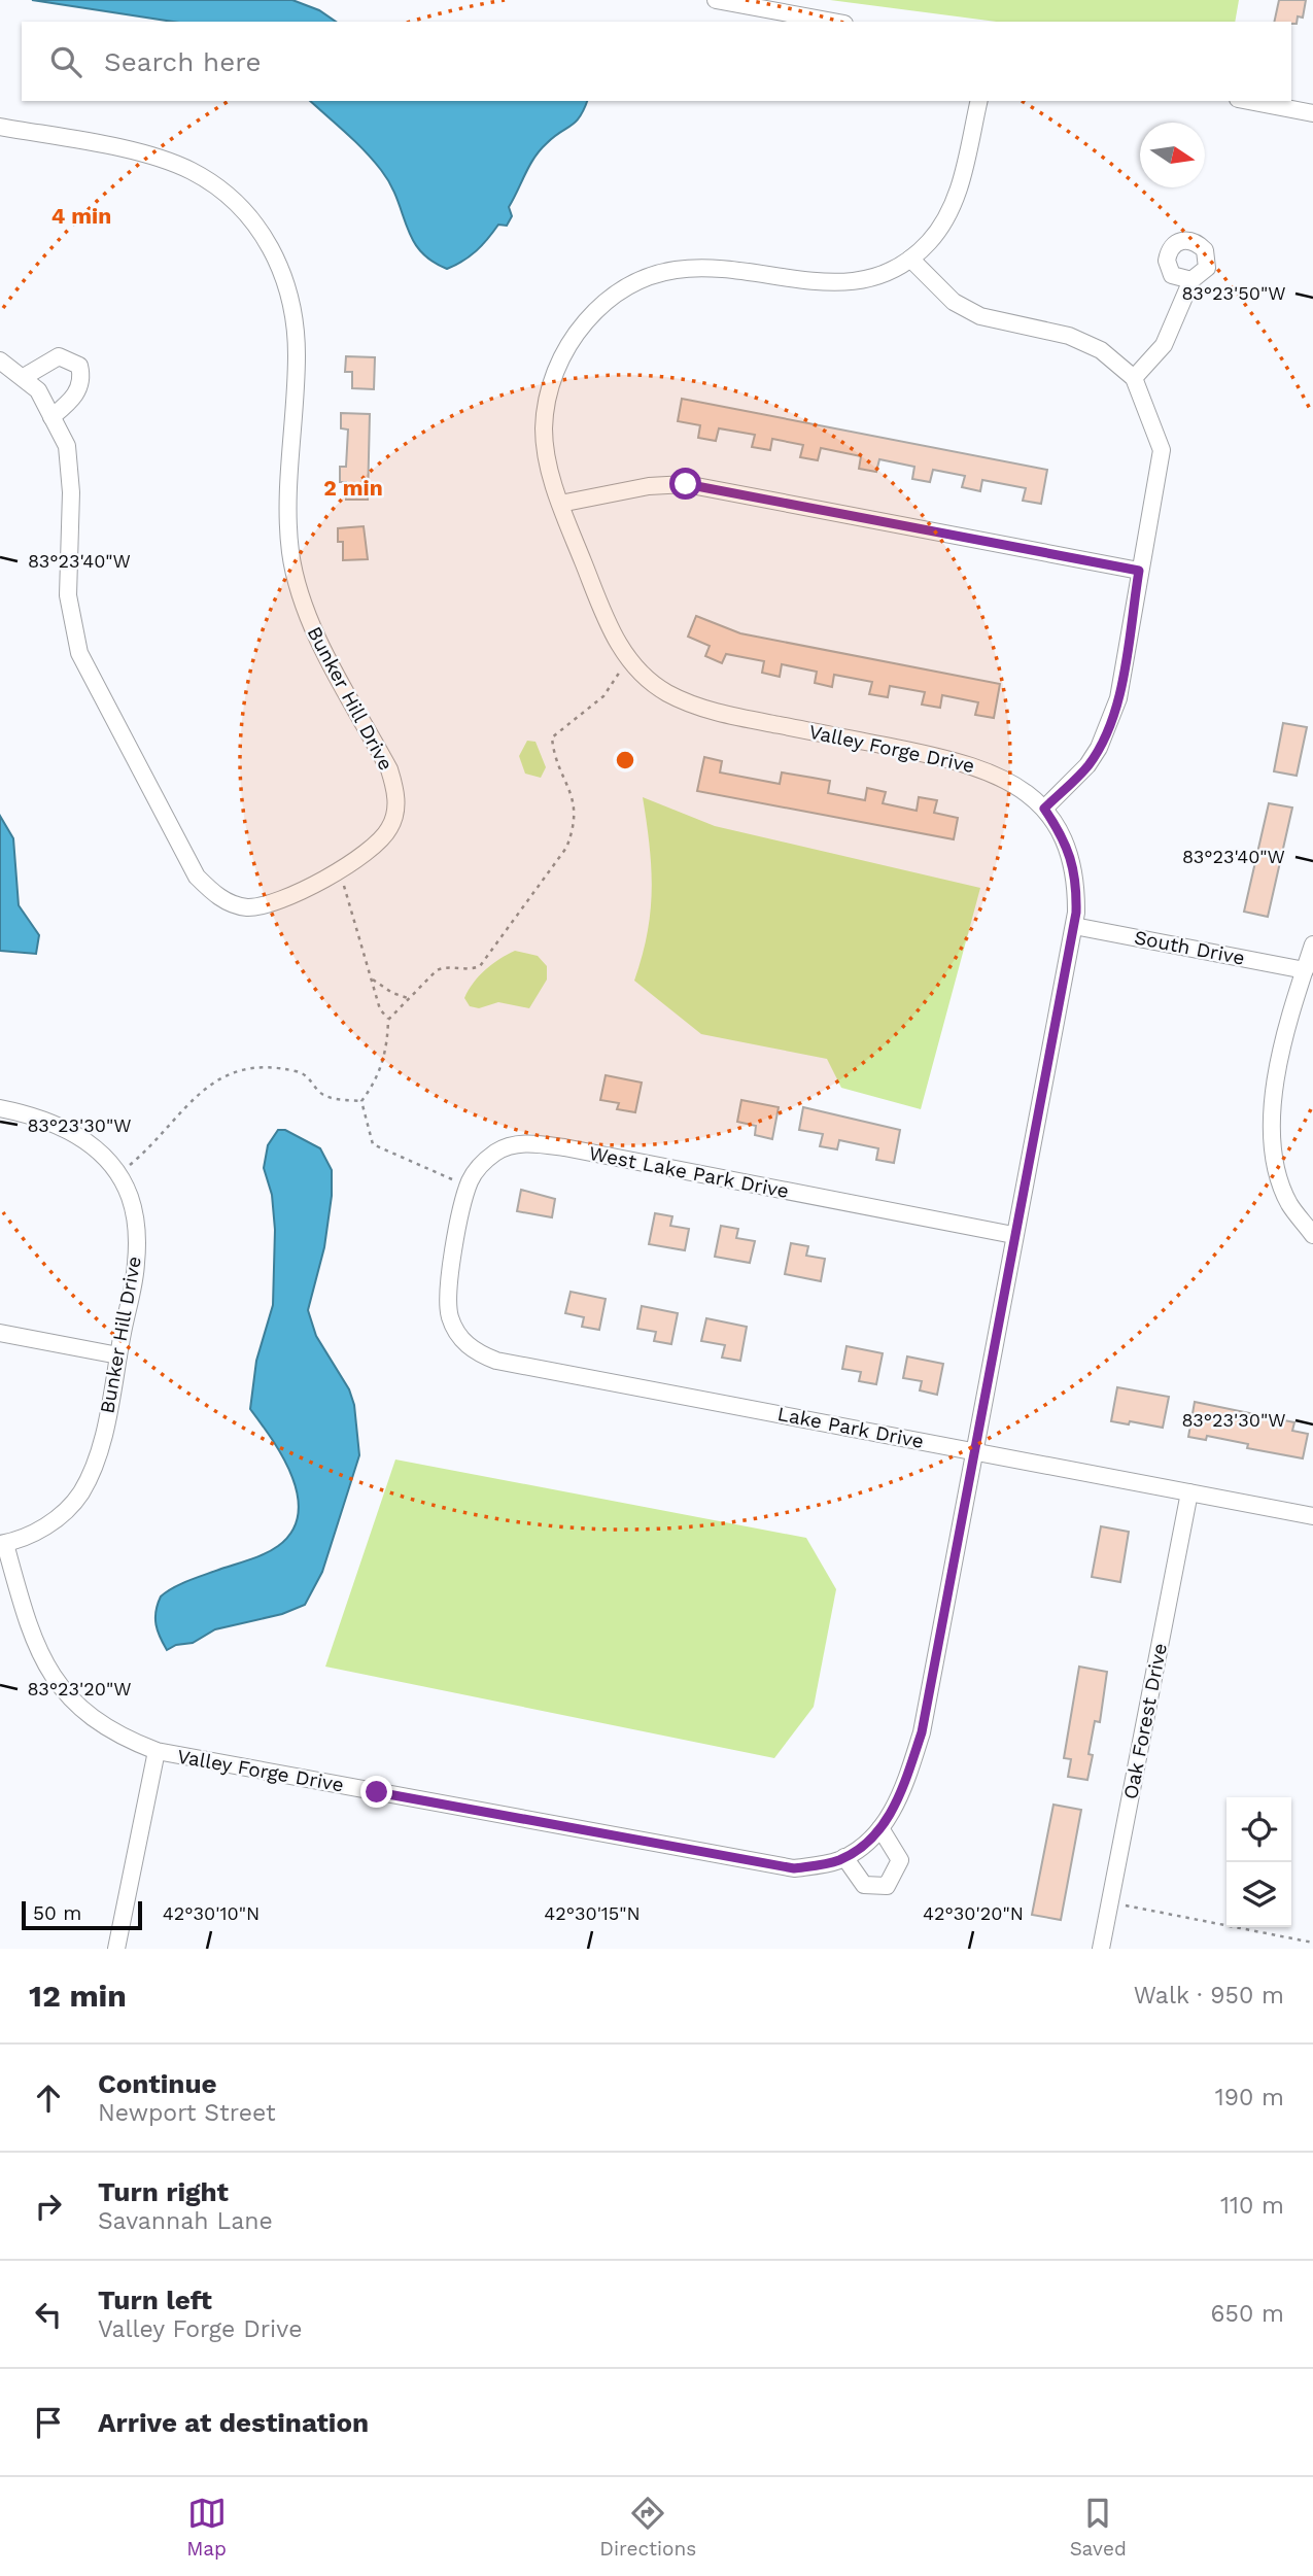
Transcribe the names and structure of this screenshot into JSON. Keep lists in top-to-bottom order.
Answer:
{
  "streets": {
    "street": [
      "Bunker Hill Drive",
      "Valley Forge Drive",
      "South Drive",
      "West Lake Park Drive",
      "Lake Park Drive",
      "Oak Forest Drive"
    ]
  },
  "crossings": [
    ["Bunker Hill Drive", "Valley Forge Drive"],
    ["Valley Forge Drive", "South Drive"],
    ["Valley Forge Drive", "West Lake Park Drive"],
    ["Valley Forge Drive", "Lake Park Drive"],
    ["West Lake Park Drive", "Lake Park Drive"],
    ["Lake Park Drive", "Oak Forest Drive"]
  ],
  "scale_bar": "50 m",
  "north": "right",
  "page": {
    "search": "Search here",
    "scale": "50 m",
    "heading": ["12 min", "Walk · 950 m"],
    "list": [
      ["Continue", "Newport Street", "190 m"],
      ["Turn right", "Savannah Lane", "110 m"],
      ["Turn left", "Valley Forge Drive", "650 m"],
      "Arrive at destination"
    ],
    "nav": ["Map", "Directions", "Saved"]
  },
  "coordinates": [
    "83°23'50\"W",
    "83°23'40\"W",
    "83°23'30\"W",
    "83°23'20\"W",
    "42°30'10\"N",
    "42°30'15\"N",
    "42°30'20\"N"
  ],
  "rings": ["4 min", "2 min"]
}
